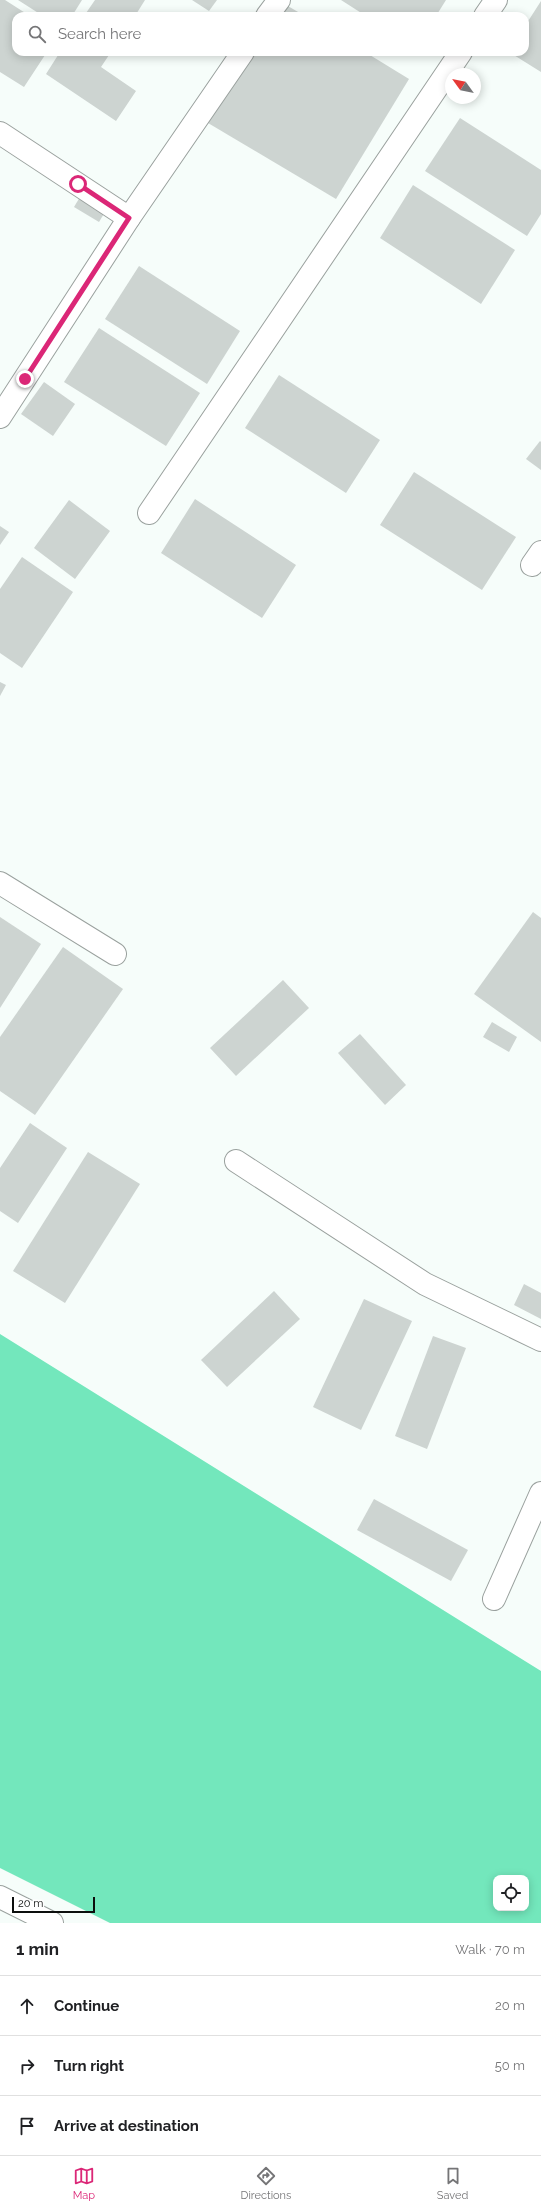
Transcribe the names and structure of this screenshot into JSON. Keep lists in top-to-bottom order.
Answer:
{
  "scale_bar": "20 m",
  "north": "top left",
  "page": {
    "search": "Search here",
    "scale": "20 m",
    "heading": ["1 min", "Walk · 70 m"],
    "list": [
      ["Continue", "20 m"],
      ["Turn right", "50 m"],
      "Arrive at destination"
    ],
    "nav": ["Map", "Directions", "Saved"]
  }
}
